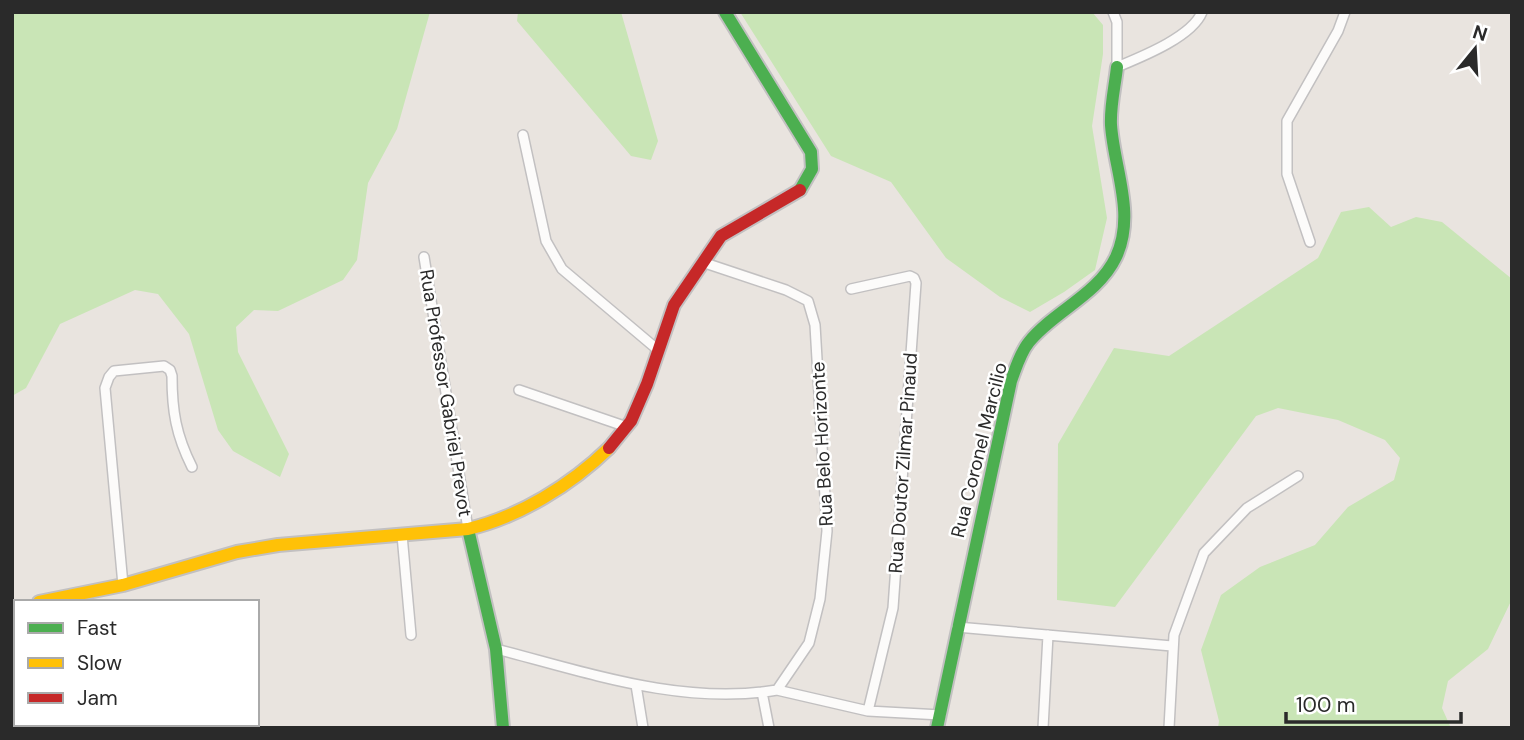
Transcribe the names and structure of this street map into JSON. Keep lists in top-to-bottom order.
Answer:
{
  "streets": {
    "street": [
      "Rua Professor Gabriel Prevot",
      "Rua Belo Horizonte",
      "Rua Coronel Marcilio",
      "Rua Doutor Zilmar Pinaud"
    ]
  },
  "legend": ["Fast", "Slow", "Jam"],
  "scale_bar": "100 m",
  "north": "top"
}
